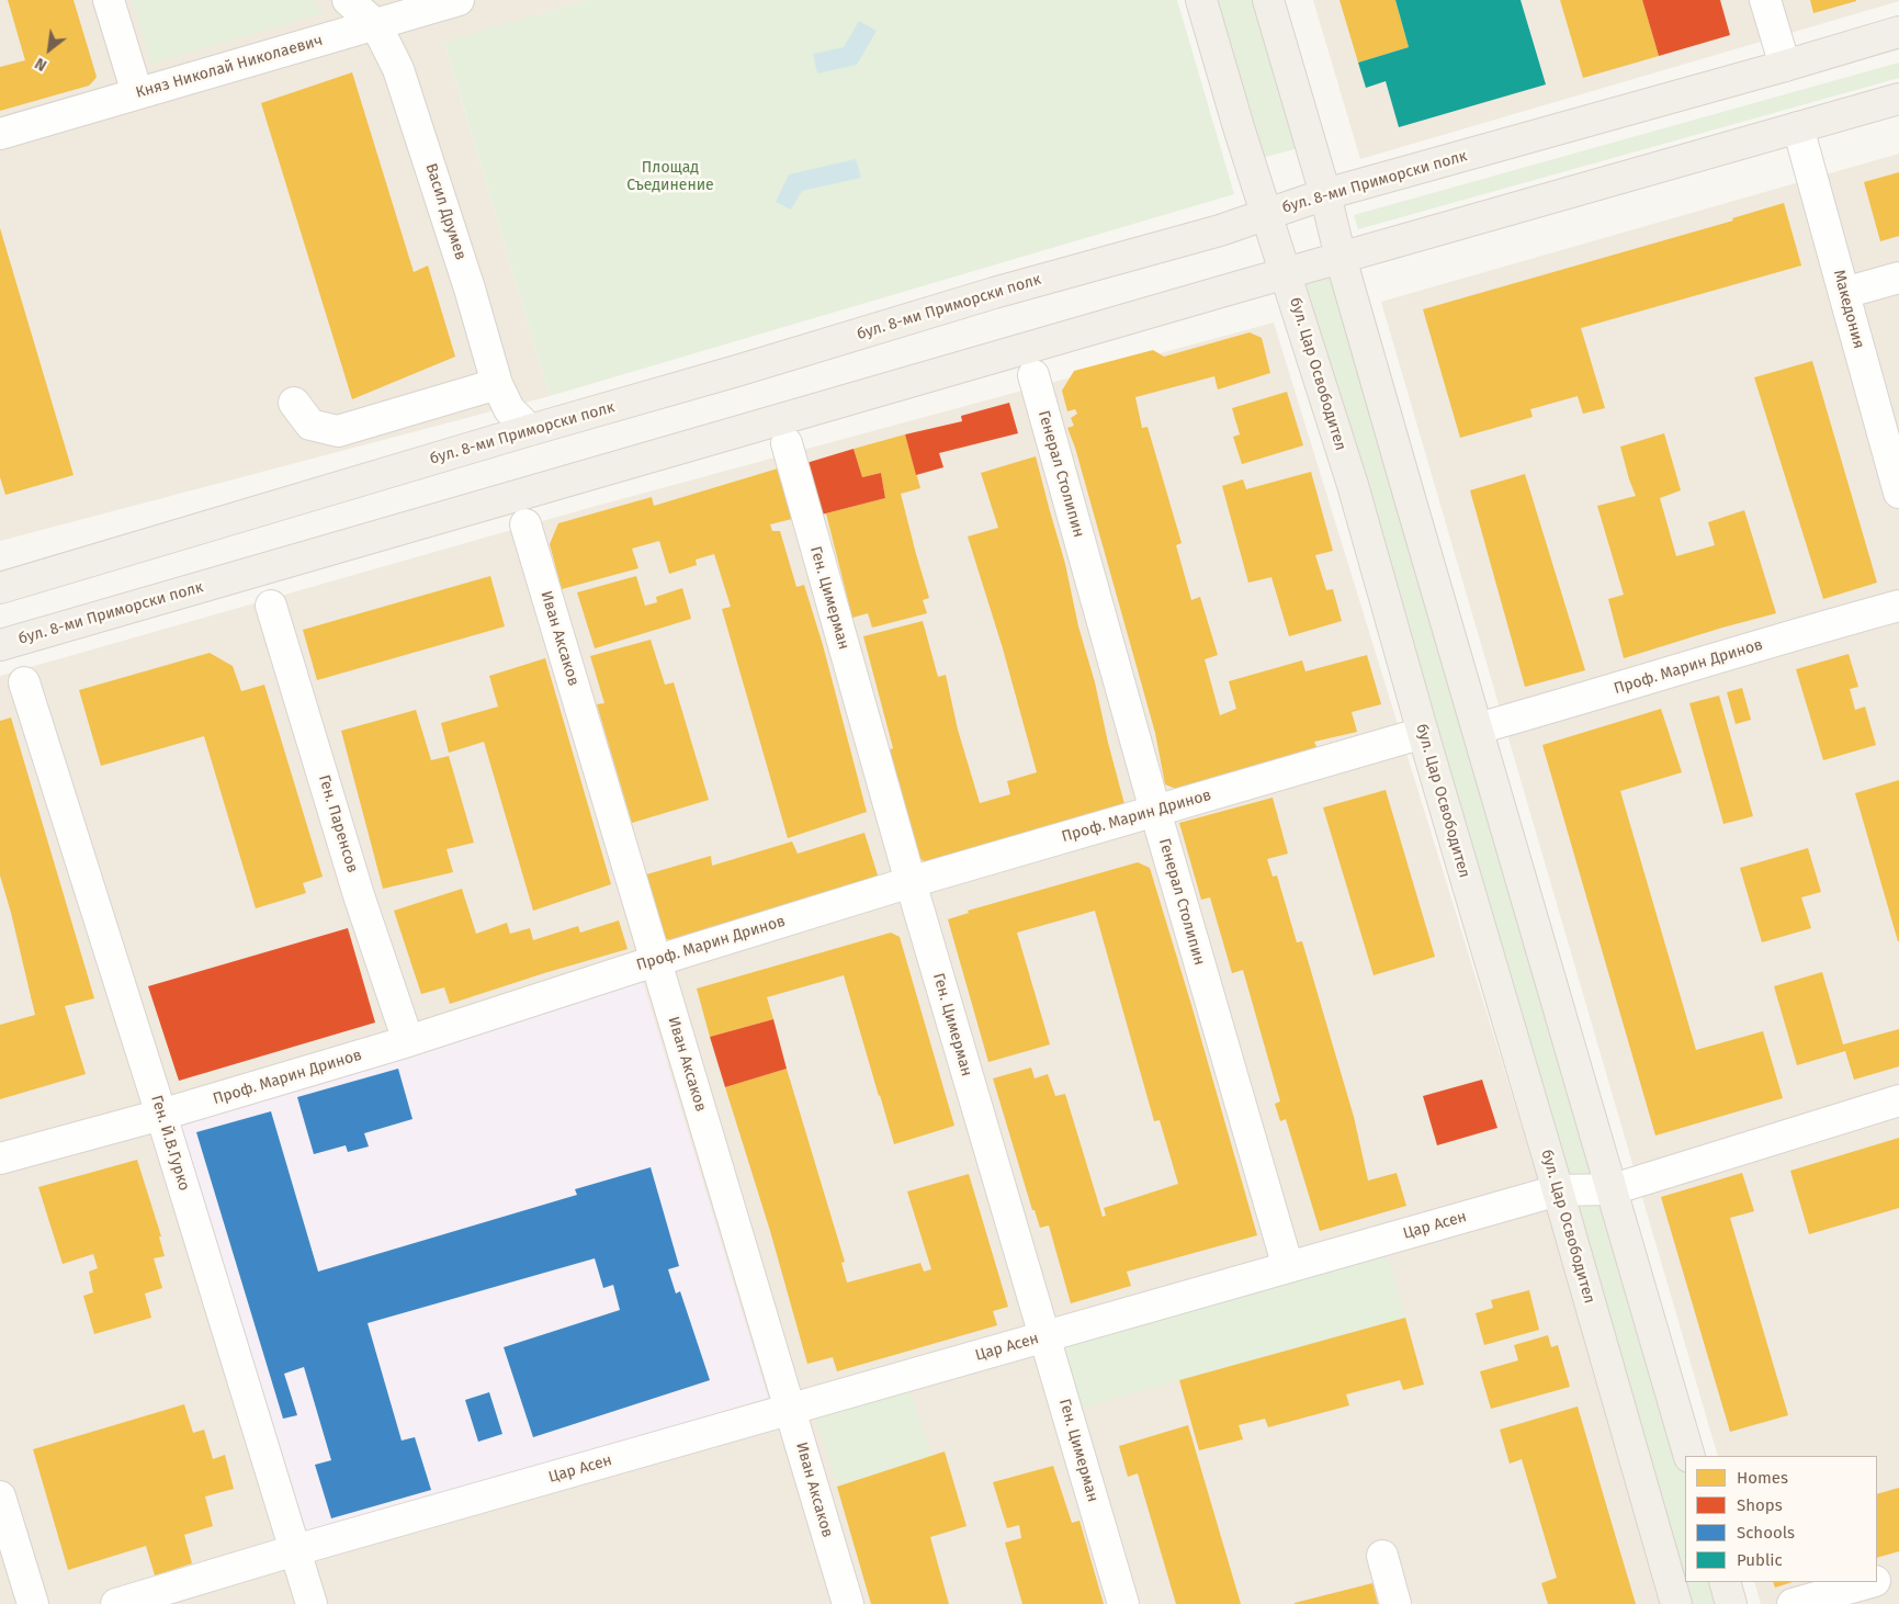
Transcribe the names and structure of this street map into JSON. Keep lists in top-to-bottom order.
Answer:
{
  "streets": {
    "main road": ["бул. 8-ми Приморски полк", "бул. Цар Освободител"],
    "street": [
      "Княз Николай Николаевич",
      "Васил Друмев",
      "Македония",
      "Генерал Столипин",
      "Ген. Цимерман",
      "Иван Аксаков",
      "Проф. Марин Дринов",
      "Ген. Паренсов",
      "Ген. Й.В.Гурко",
      "Цар Асен"
    ]
  },
  "crossings": [
    ["Княз Николай Николаевич", "Васил Друмев"],
    ["бул. 8-ми Приморски полк", "Васил Друмев"],
    ["бул. 8-ми Приморски полк", "Македония"],
    ["бул. 8-ми Приморски полк", "бул. Цар Освободител"],
    ["бул. Цар Освободител", "Проф. Марин Дринов"],
    ["бул. Цар Освободител", "Цар Асен"],
    ["Генерал Столипин", "Проф. Марин Дринов"],
    ["Генерал Столипин", "Цар Асен"],
    ["Ген. Цимерман", "Проф. Марин Дринов"],
    ["Ген. Цимерман", "Цар Асен"],
    ["Иван Аксаков", "Проф. Марин Дринов"],
    ["Иван Аксаков", "Цар Асен"],
    ["Проф. Марин Дринов", "Ген. Паренсов"],
    ["Проф. Марин Дринов", "Ген. Й.В.Гурко"],
    ["Ген. Й.В.Гурко", "Цар Асен"]
  ],
  "parks": ["Площад Съединение"],
  "legend": [
    "Homes",
    "Shops",
    "Schools",
    "Public"
  ],
  "north": "bottom left"
}
